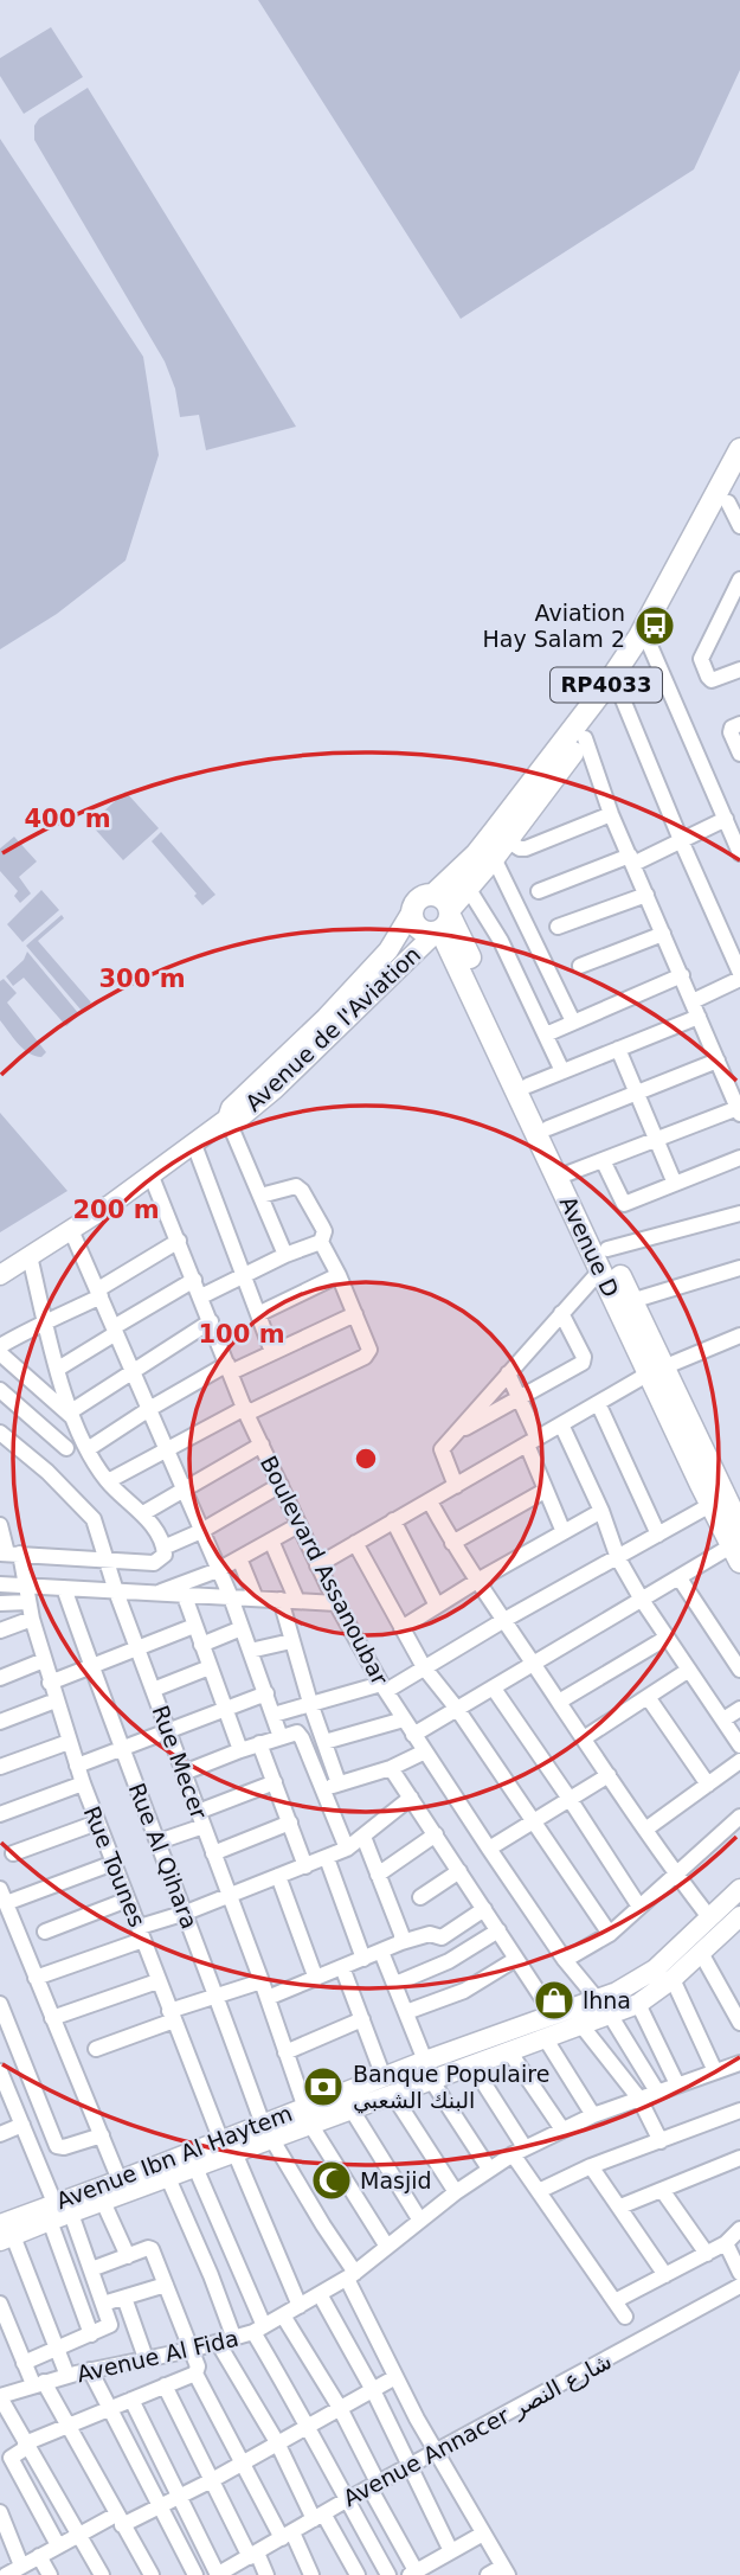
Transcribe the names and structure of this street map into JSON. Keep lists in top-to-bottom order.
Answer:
{
  "streets": {
    "main road": ["RP4033", "Avenue de l'Aviation", "Avenue D"],
    "street": [
      "Boulevard Assanoubar",
      "Rue Mecer",
      "Rue Al Qihara",
      "Rue Tounes",
      "Avenue Ibn Al Haytem",
      "Avenue Al Fida",
      "Avenue Annacer شارع النصر"
    ]
  },
  "crossings": [
    ["RP4033", "Avenue de l'Aviation"],
    ["RP4033", "Avenue D"],
    ["Avenue de l'Aviation", "Avenue D"],
    ["Avenue de l'Aviation", "Boulevard Assanoubar"],
    ["Boulevard Assanoubar", "Avenue Ibn Al Haytem"],
    ["Boulevard Assanoubar", "Avenue Al Fida"],
    ["Rue Mecer", "Avenue Ibn Al Haytem"],
    ["Rue Mecer", "Avenue Al Fida"],
    ["Rue Al Qihara", "Avenue Ibn Al Haytem"],
    ["Rue Al Qihara", "Avenue Al Fida"],
    ["Rue Al Qihara", "Avenue Annacer شارع النصر"],
    ["Rue Tounes", "Avenue Ibn Al Haytem"],
    ["Rue Tounes", "Avenue Al Fida"]
  ],
  "places": {
    "bus stop": ["Aviation Hay Salam 2"],
    "shop": ["lhna"],
    "bank": ["Banque Populaire البنك الشعبي"],
    "mosque": ["Masjid"]
  },
  "rings": [
    "400 m",
    "300 m",
    "200 m",
    "100 m"
  ]
}
